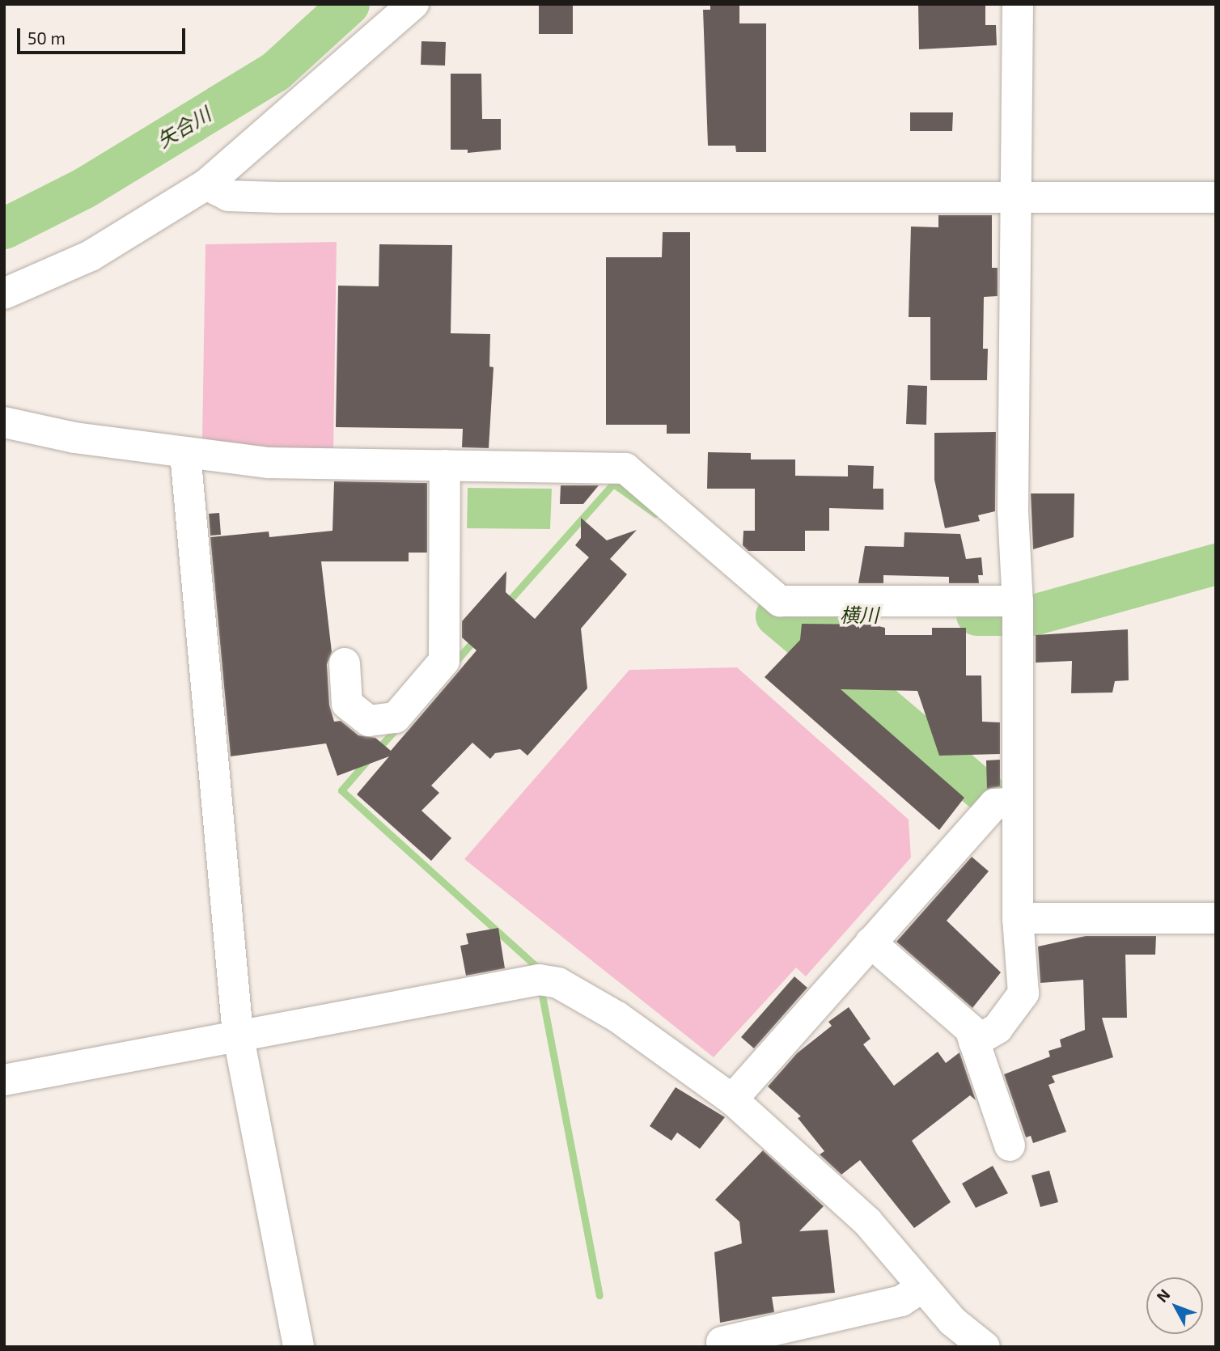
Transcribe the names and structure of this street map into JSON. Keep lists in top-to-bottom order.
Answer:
{
  "water": ["矢合川", "横川"],
  "scale_bar": "50 m",
  "north": "top left"
}
